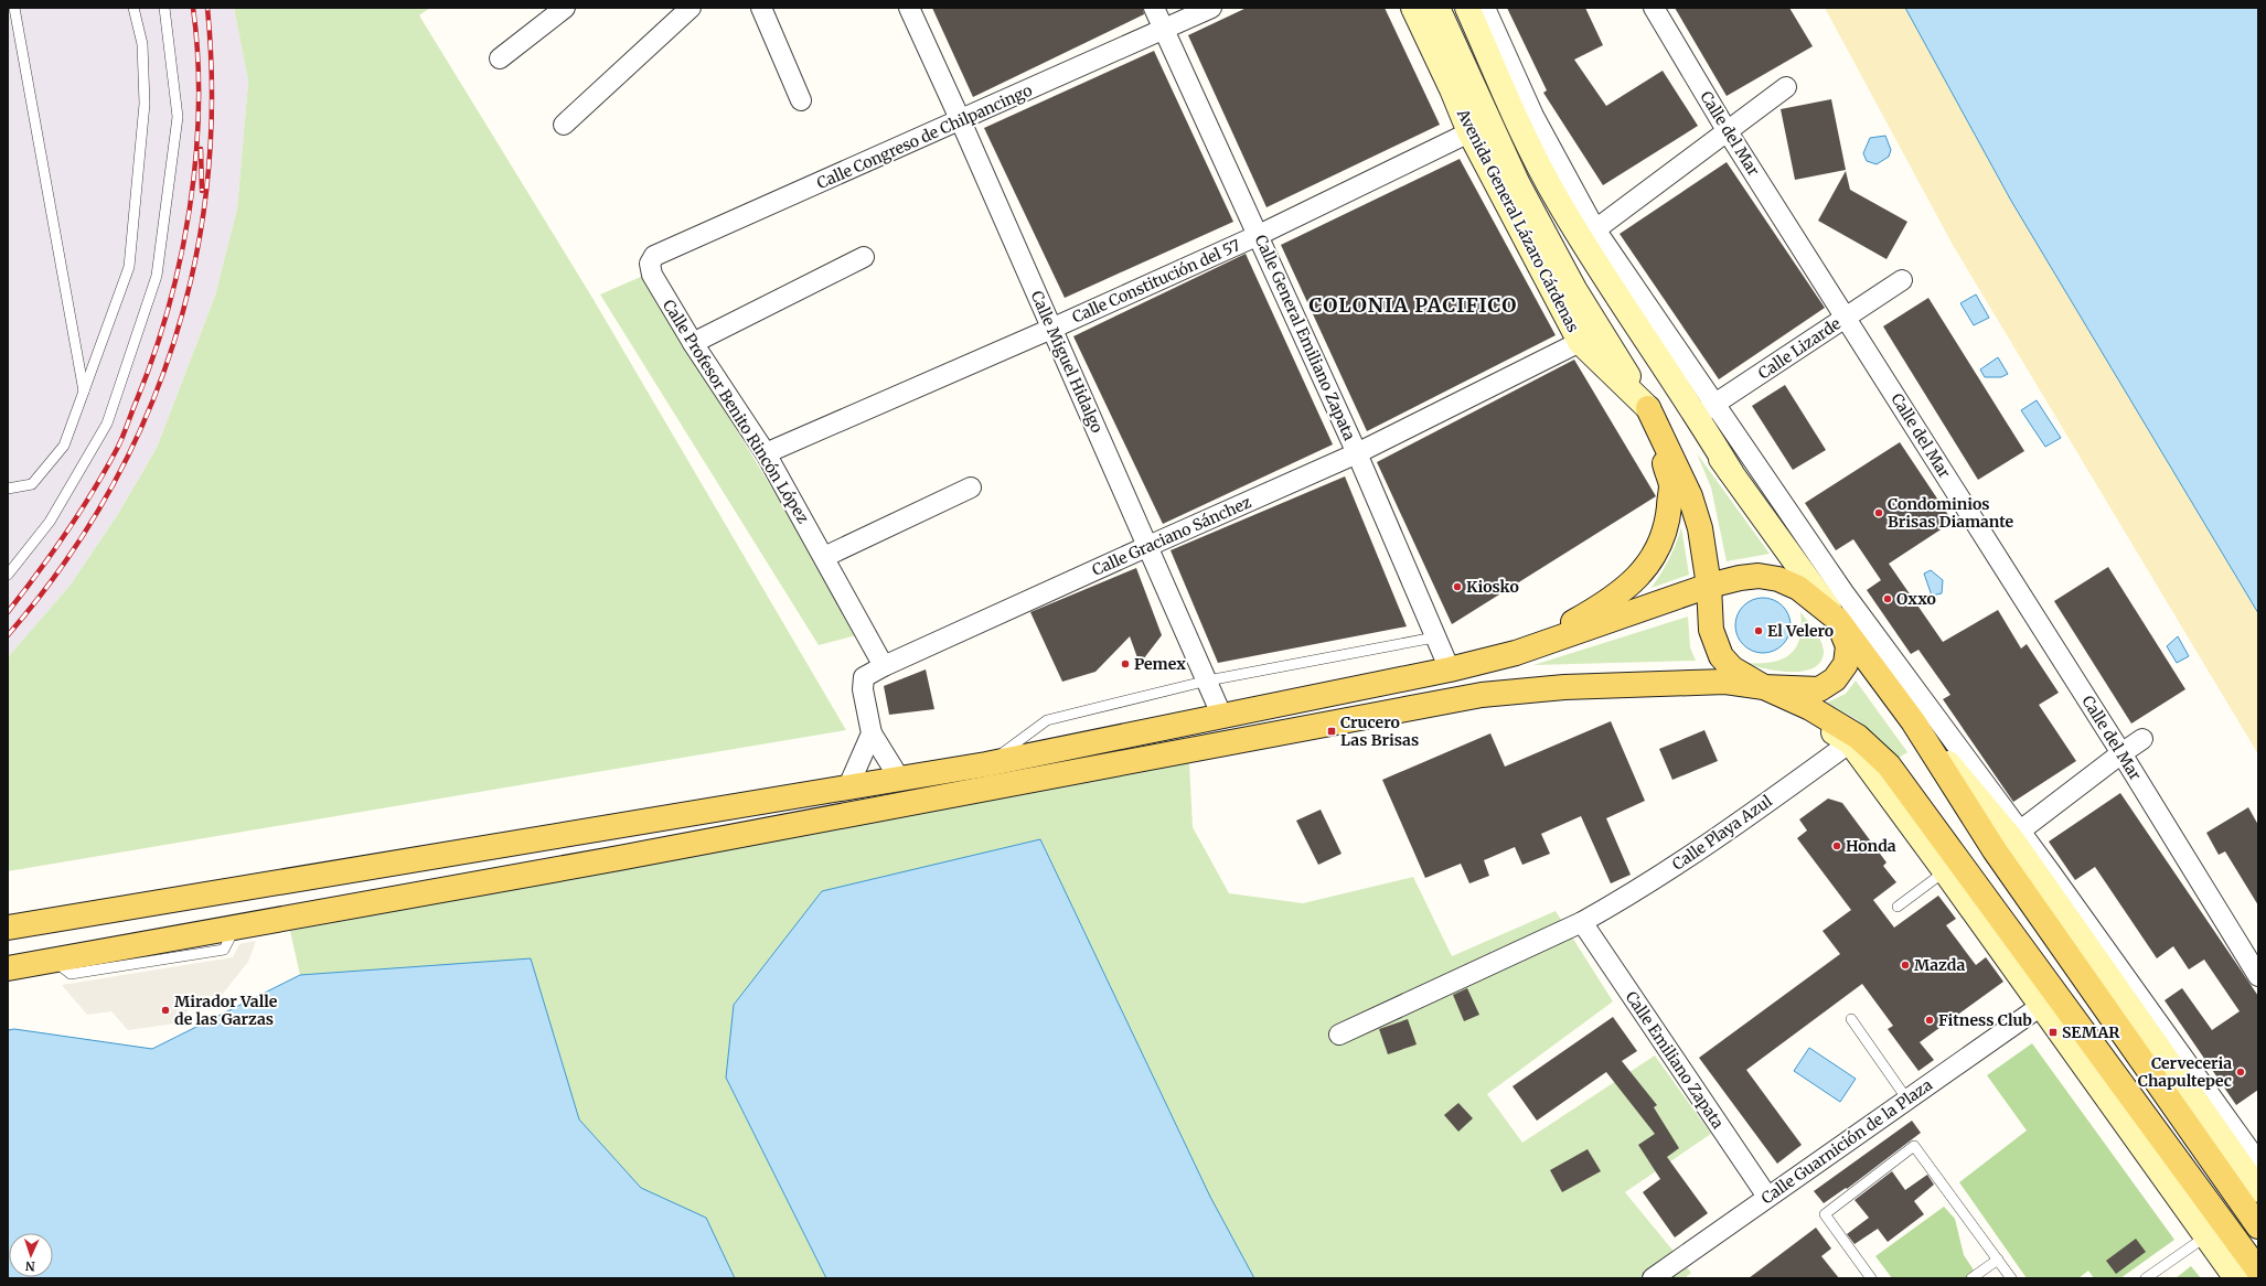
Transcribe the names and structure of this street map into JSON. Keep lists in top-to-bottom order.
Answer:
{
  "streets": {
    "main road": ["Avenida General Lázaro Cárdenas"],
    "street": [
      "Calle del Mar",
      "Calle Congreso de Chilpancingo",
      "Calle Constitución del 57",
      "Calle General Emiliano Zapata",
      "Calle Lizarde",
      "Calle Miguel Hidalgo",
      "Calle Profesor Benito Rincón López",
      "Calle Graciano Sánchez",
      "Calle Playa Azul",
      "Calle Emiliano Zapata",
      "Calle Guarnición de la Plaza"
    ]
  },
  "crossings": [
    ["Calle del Mar", "Calle Lizarde"],
    ["Calle Congreso de Chilpancingo", "Calle General Emiliano Zapata"],
    ["Calle Congreso de Chilpancingo", "Calle Miguel Hidalgo"],
    ["Calle Congreso de Chilpancingo", "Calle Profesor Benito Rincón López"],
    ["Avenida General Lázaro Cárdenas", "Calle Constitución del 57"],
    ["Avenida General Lázaro Cárdenas", "Calle Lizarde"],
    ["Avenida General Lázaro Cárdenas", "Calle Graciano Sánchez"],
    ["Calle Constitución del 57", "Calle General Emiliano Zapata"],
    ["Calle Constitución del 57", "Calle Miguel Hidalgo"],
    ["Calle Constitución del 57", "Calle Profesor Benito Rincón López"],
    ["Calle General Emiliano Zapata", "Calle Graciano Sánchez"],
    ["Calle Miguel Hidalgo", "Calle Graciano Sánchez"],
    ["Calle Profesor Benito Rincón López", "Calle Graciano Sánchez"],
    ["Calle Playa Azul", "Calle Emiliano Zapata"],
    ["Calle Emiliano Zapata", "Calle Guarnición de la Plaza"]
  ],
  "districts": ["COLONIA PACIFICO"],
  "places": {
    "other": [
      "Condominios Brisas Diamante",
      "Kiosko",
      "Oxxo",
      "El Velero",
      "Pemex",
      "Honda",
      "Mazda",
      "Mirador Valle de las Garzas",
      "Fitness Club",
      "Cerveceria Chapultepec"
    ],
    "transit": ["Crucero Las Brisas", "SEMAR"]
  },
  "north": "bottom"
}
